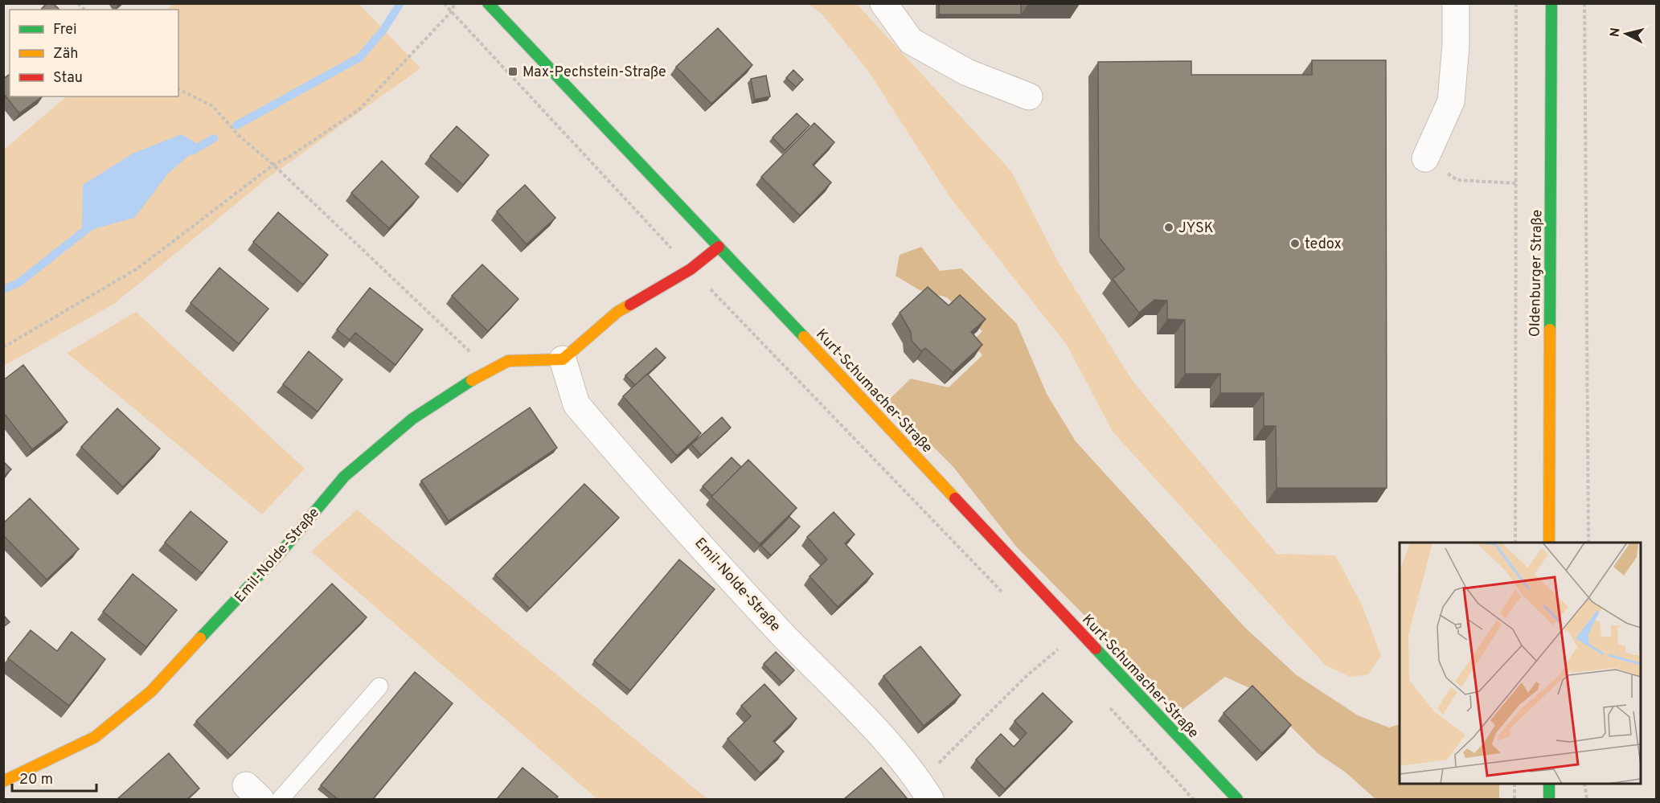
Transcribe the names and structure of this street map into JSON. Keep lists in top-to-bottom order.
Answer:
{
  "streets": {
    "street": ["Oldenburger Straße", "Kurt-Schumacher-Straße", "Emil-Nolde-Straße"]
  },
  "places": {
    "transit": ["Max-Pechstein-Straße"],
    "other": ["JYSK", "tedox"]
  },
  "legend": ["Frei", "Zäh", "Stau"],
  "scale_bar": "20 m",
  "north": "left"
}
